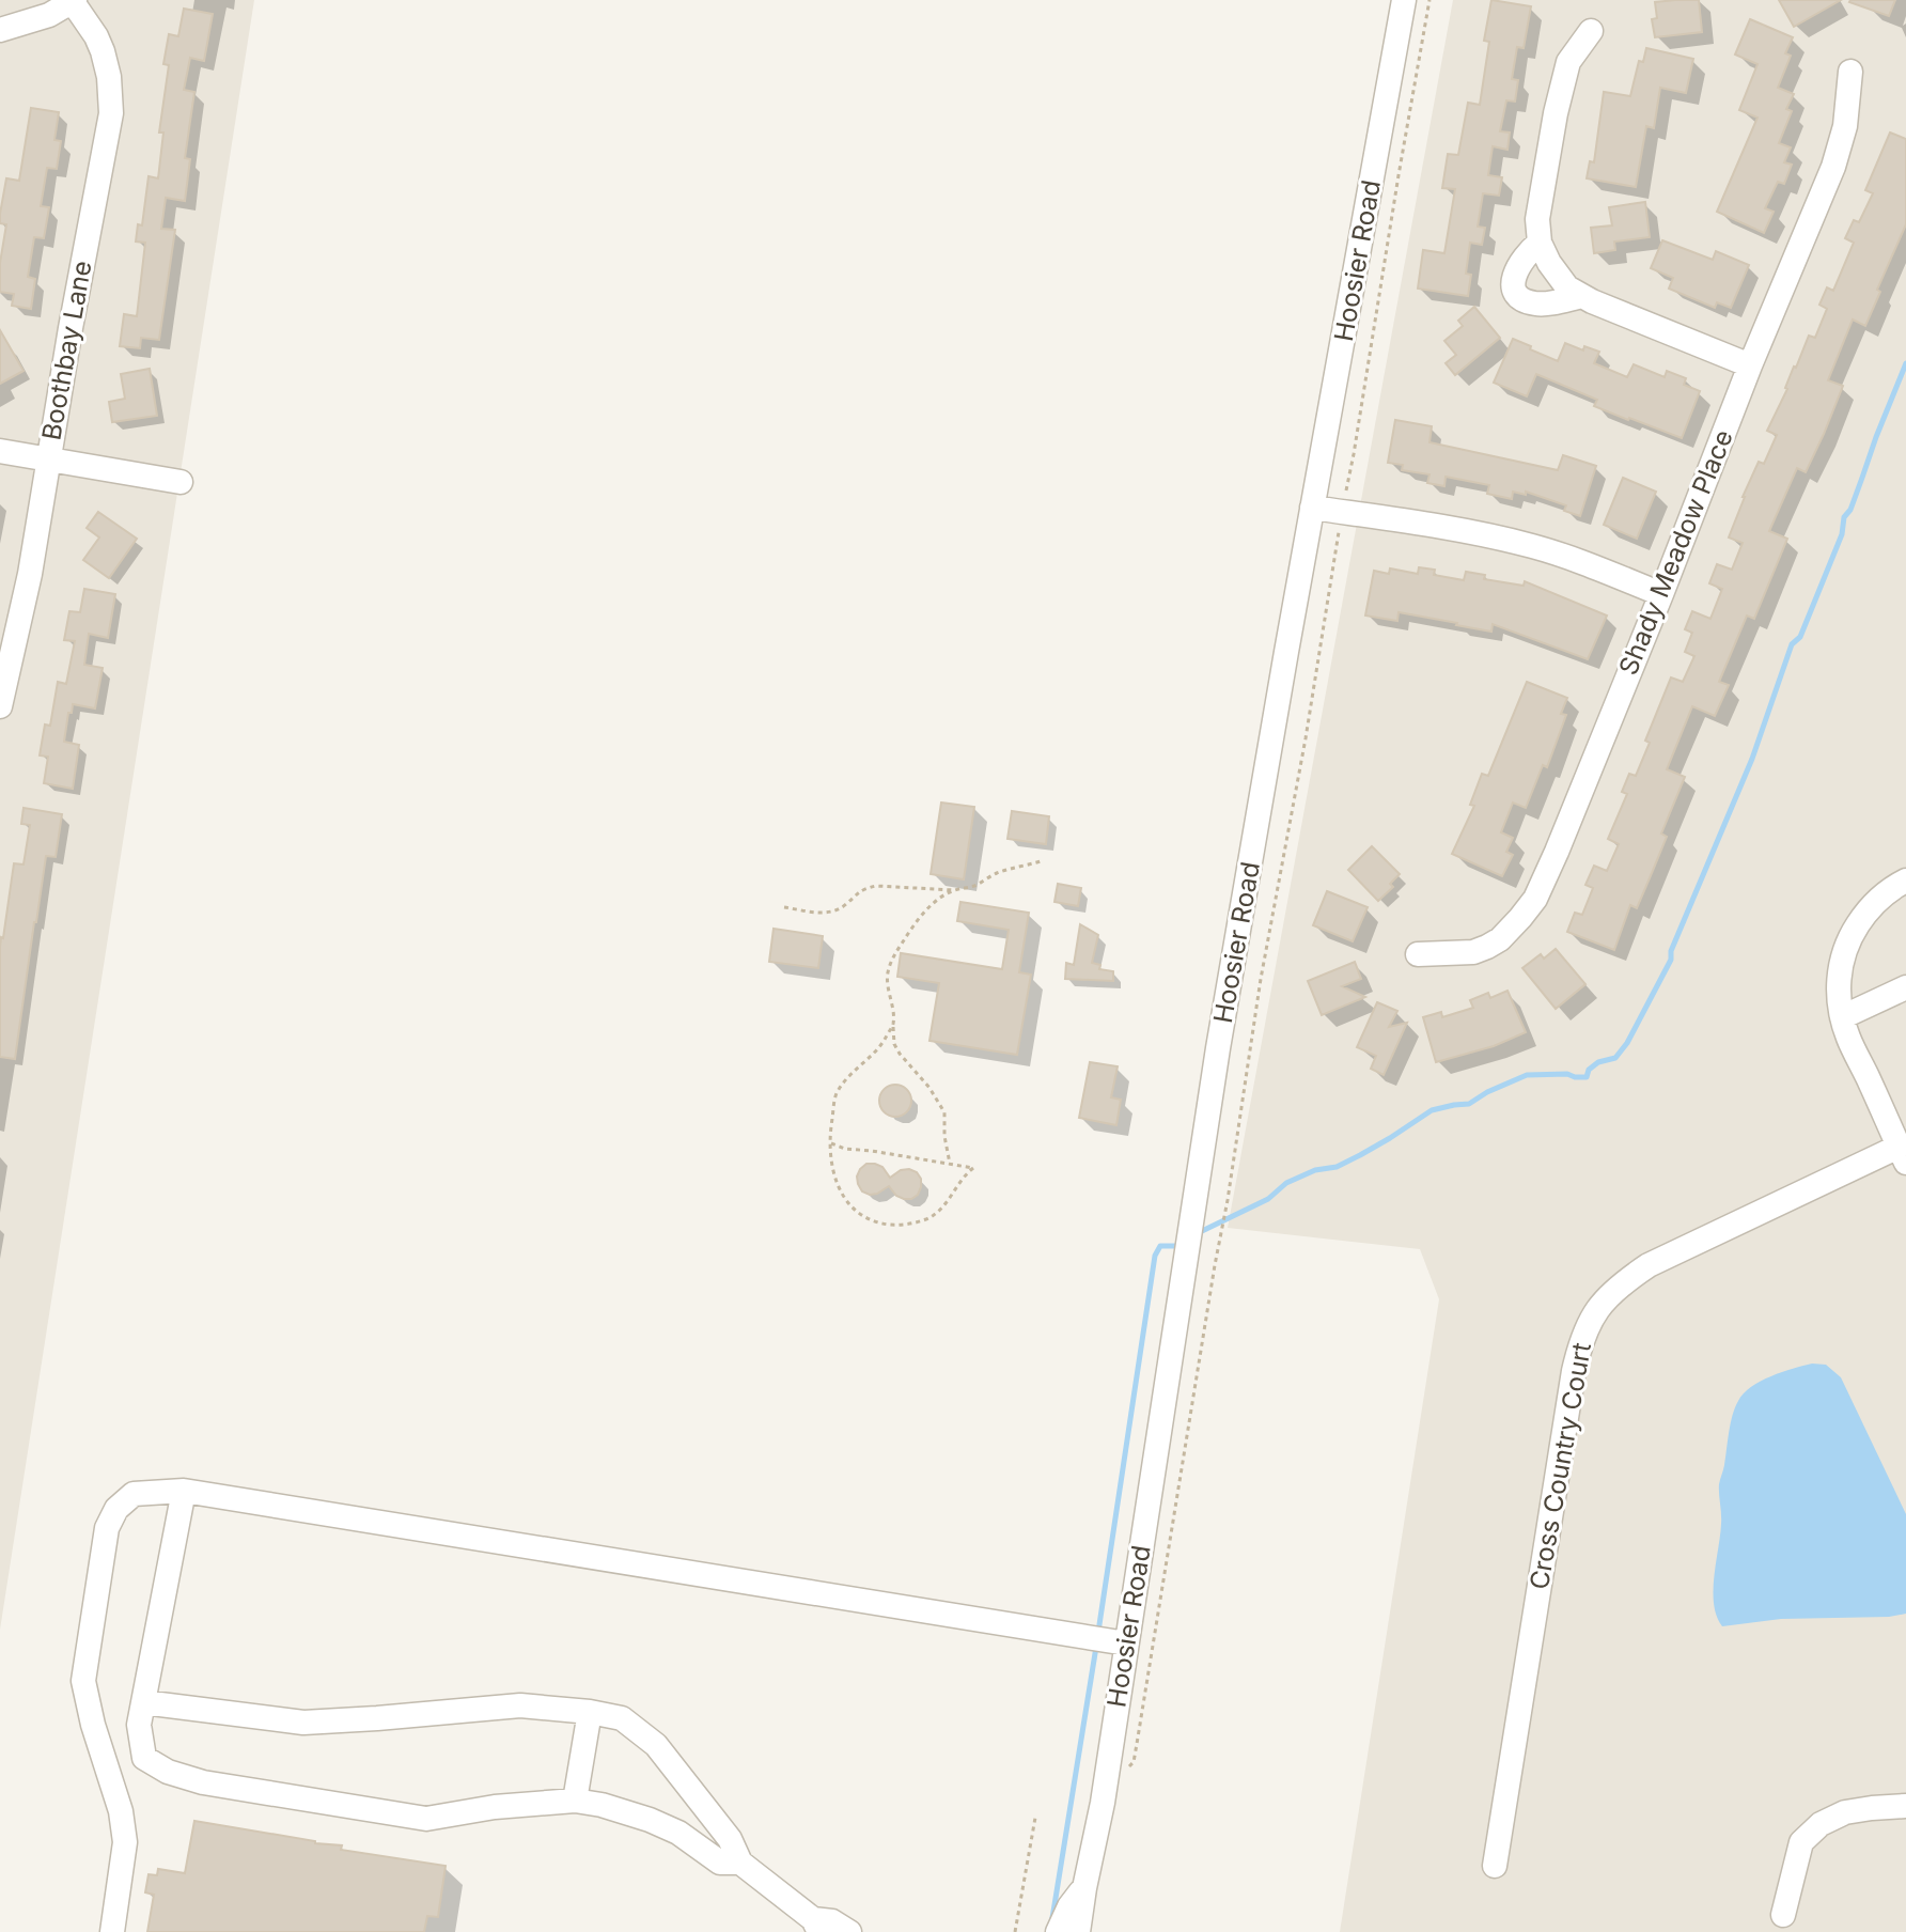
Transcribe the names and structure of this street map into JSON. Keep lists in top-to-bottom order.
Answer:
{
  "streets": {
    "street": [
      "Hoosier Road",
      "Boothbay Lane",
      "Shady Meadow Place",
      "Cross Country Court"
    ]
  }
}
